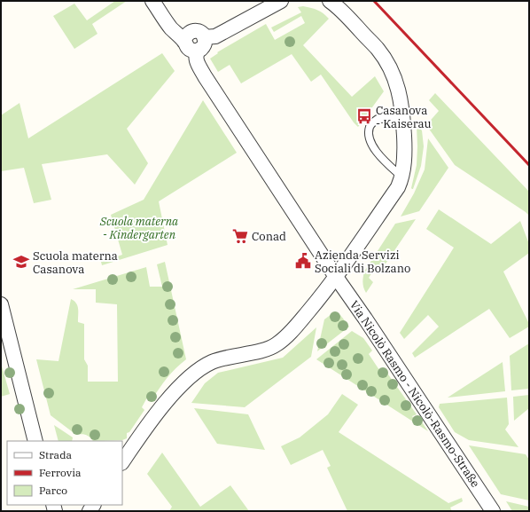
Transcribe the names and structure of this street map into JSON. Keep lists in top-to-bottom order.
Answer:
{
  "streets": {
    "street": ["Via Nicolò Rasmo - Nicolò-Rasmo-Straße"]
  },
  "parks": ["Scuola materna - Kindergarten"],
  "places": {
    "bus stop": ["Casanova - Kaiserau"],
    "supermarket": ["Conad"],
    "public building": ["Azienda Servizi Sociali di Bolzano"],
    "school or university": ["Scuola materna Casanova"]
  },
  "legend": ["Strada", "Ferrovia", "Parco"]
}
